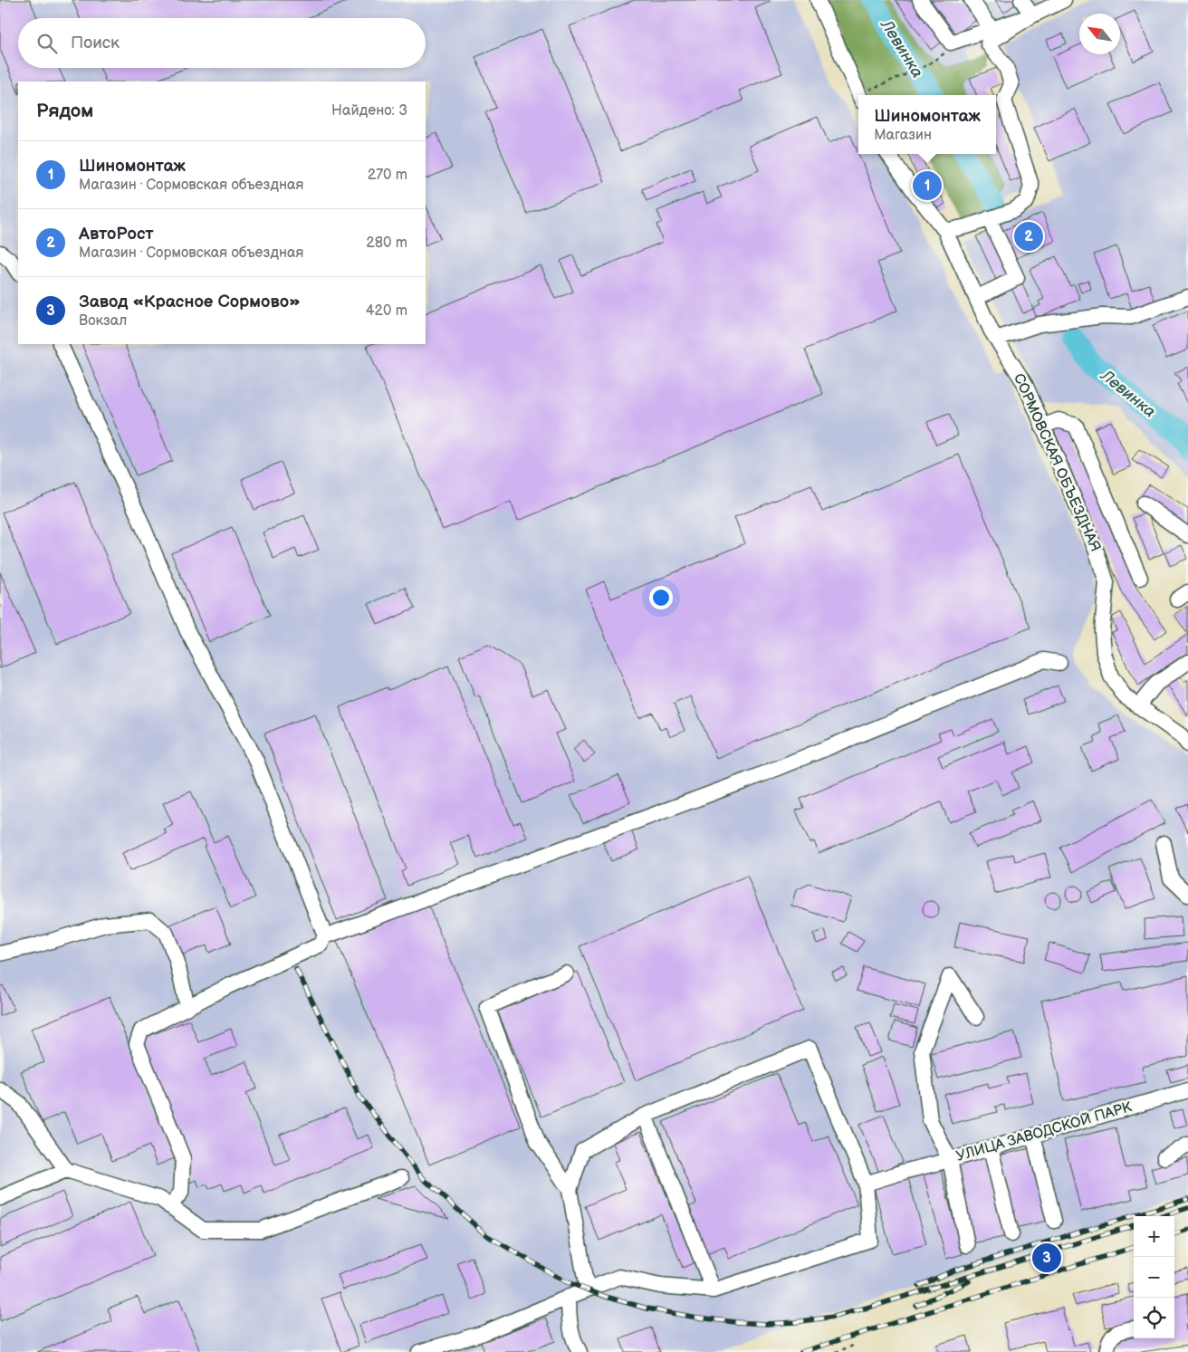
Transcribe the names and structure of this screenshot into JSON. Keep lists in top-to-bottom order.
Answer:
{
  "streets": {
    "street": ["СОРМОВСКАЯ ОБЪЕЗДНАЯ", "УЛИЦА ЗАВОДСКОЙ ПАРК"]
  },
  "water": ["Левинка"],
  "north": "top left",
  "page": {
    "search": "Поиск",
    "heading": ["Рядом", "Найдено: 3"],
    "popup": ["Шиномонтаж", "Магазин"],
    "list": [
      {
        "mark": "1",
        "name": "Шиномонтаж",
        "note": "Магазин · Сормовская объездная",
        "value": "270 m"
      },
      {
        "mark": "2",
        "name": "АвтоРост",
        "note": "Магазин · Сормовская объездная",
        "value": "280 m"
      },
      {
        "mark": "3",
        "name": "Завод «Красное Сормово»",
        "note": "Вокзал",
        "value": "420 m"
      }
    ],
    "pins": ["1", "2", "3"],
    "map_buttons": ["+", "−"]
  }
}
